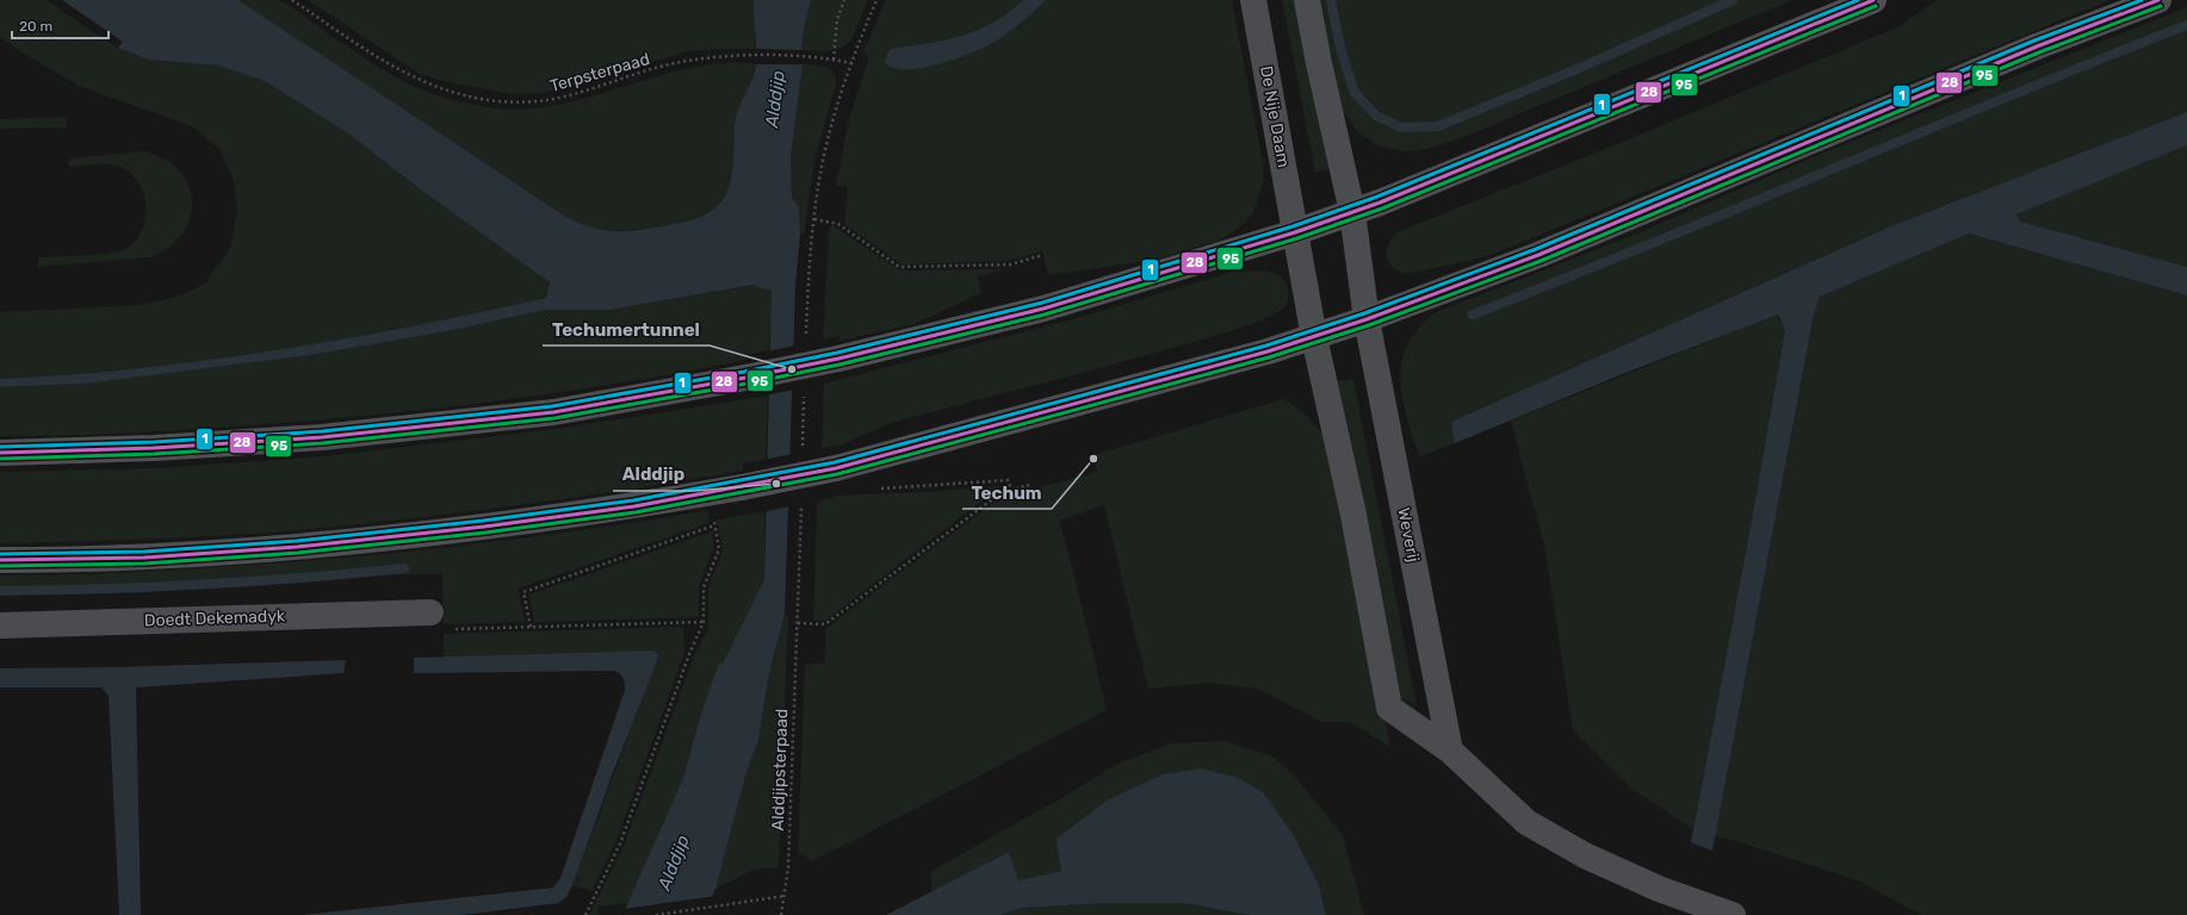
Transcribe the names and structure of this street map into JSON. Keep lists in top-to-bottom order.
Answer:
{
  "streets": {
    "street": ["De Nije Daam", "Weverij", "Doedt Dekemadyk"],
    "path": ["Terpsterpaad", "Alddjipsterpaad"]
  },
  "water": ["Alddjip"],
  "places": ["Techumertunnel", "Techum", "Alddjip"],
  "lines": ["transit line 28", "transit line 1", "transit line 95"],
  "scale_bar": "20 m"
}
